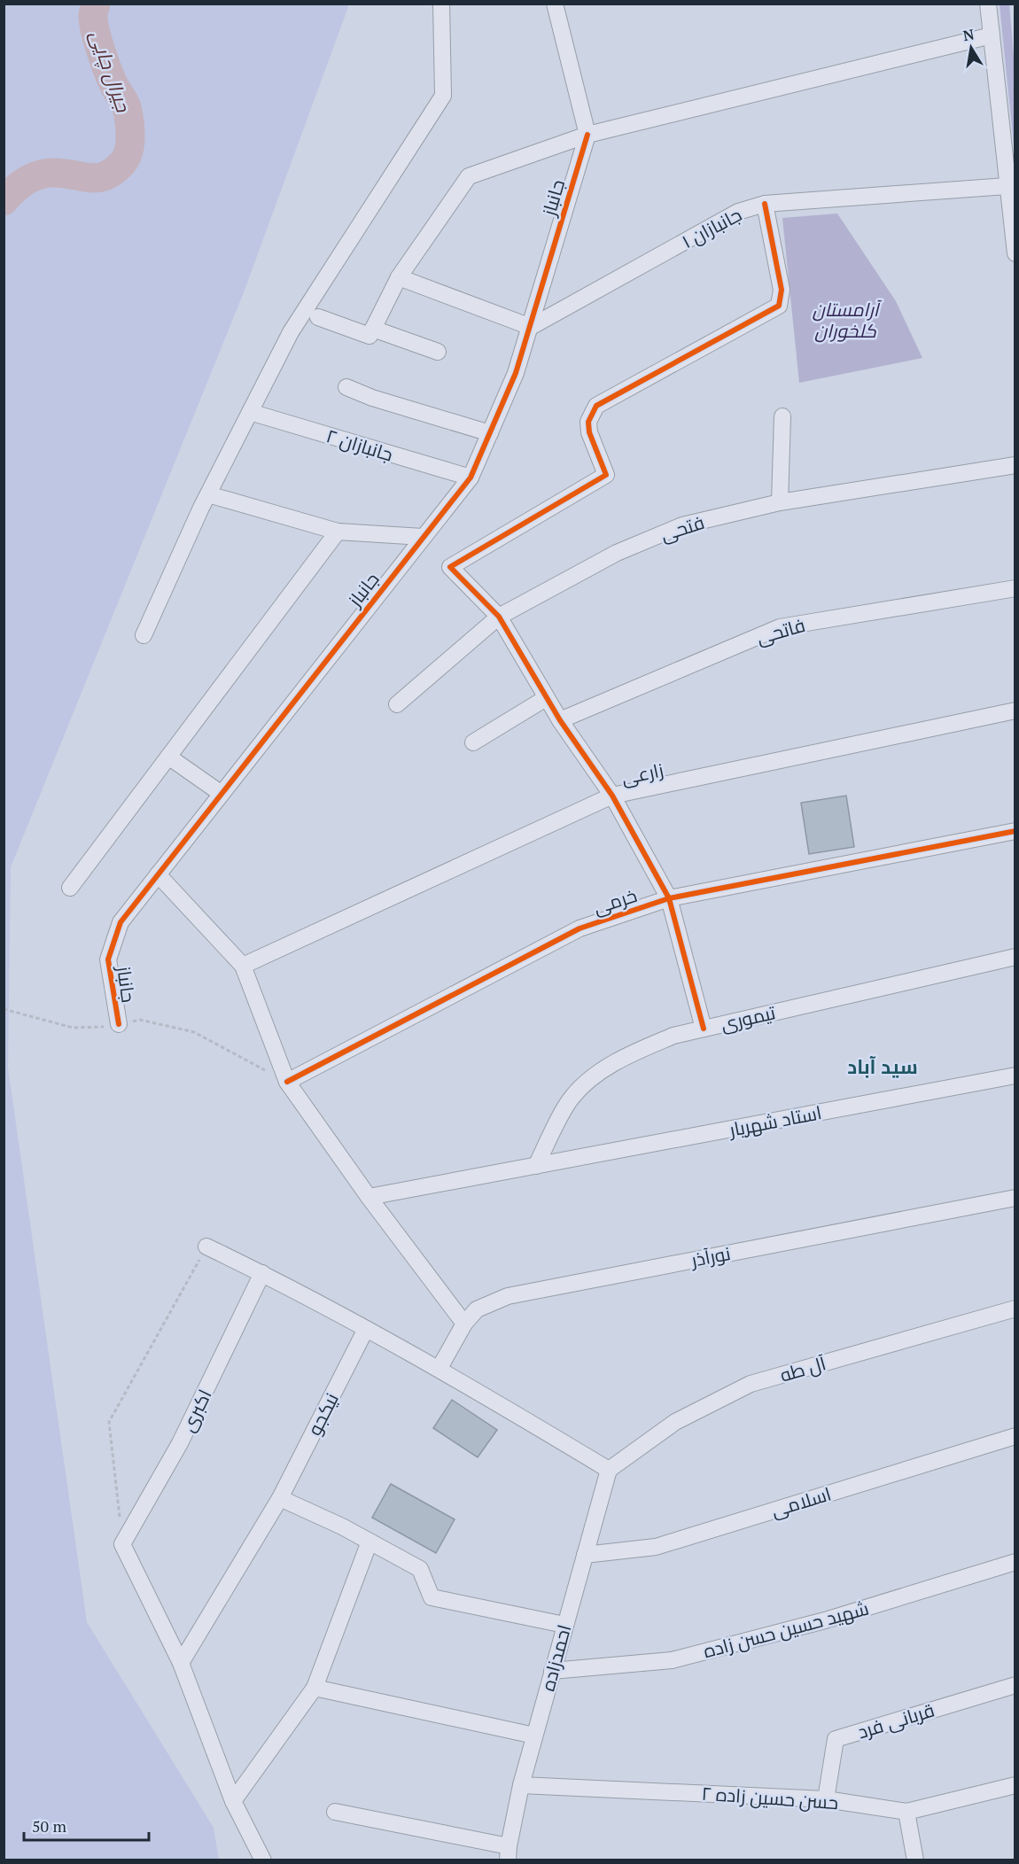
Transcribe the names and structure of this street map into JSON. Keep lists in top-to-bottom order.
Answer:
{
  "streets": {
    "street": [
      "جانباز",
      "جانبازان ۱",
      "جانبازان ۲",
      "فتحی",
      "فاتحی",
      "زارعی",
      "خرمی",
      "تیموری",
      "استاد شهریار",
      "نورآذر",
      "آل طه",
      "اکبری",
      "نیکجو",
      "اسلامی",
      "شهید حسین حسن زاده",
      "احمدزاده",
      "قربانی فرد",
      "حسن حسین زاده ۲"
    ]
  },
  "crossings": [
    ["جانباز", "جانبازان ۱"],
    ["جانباز", "جانبازان ۲"],
    ["تیموری", "استاد شهریار"],
    ["آل طه", "احمدزاده"],
    ["اسلامی", "احمدزاده"],
    ["شهید حسین حسن زاده", "احمدزاده"],
    ["احمدزاده", "حسن حسین زاده ۲"],
    ["قربانی فرد", "حسن حسین زاده ۲"]
  ],
  "districts": ["سید آباد"],
  "water": ["جیرال چایی"],
  "parks": ["آرامستان کلخوران"],
  "scale_bar": "50 m",
  "north": "top"
}
